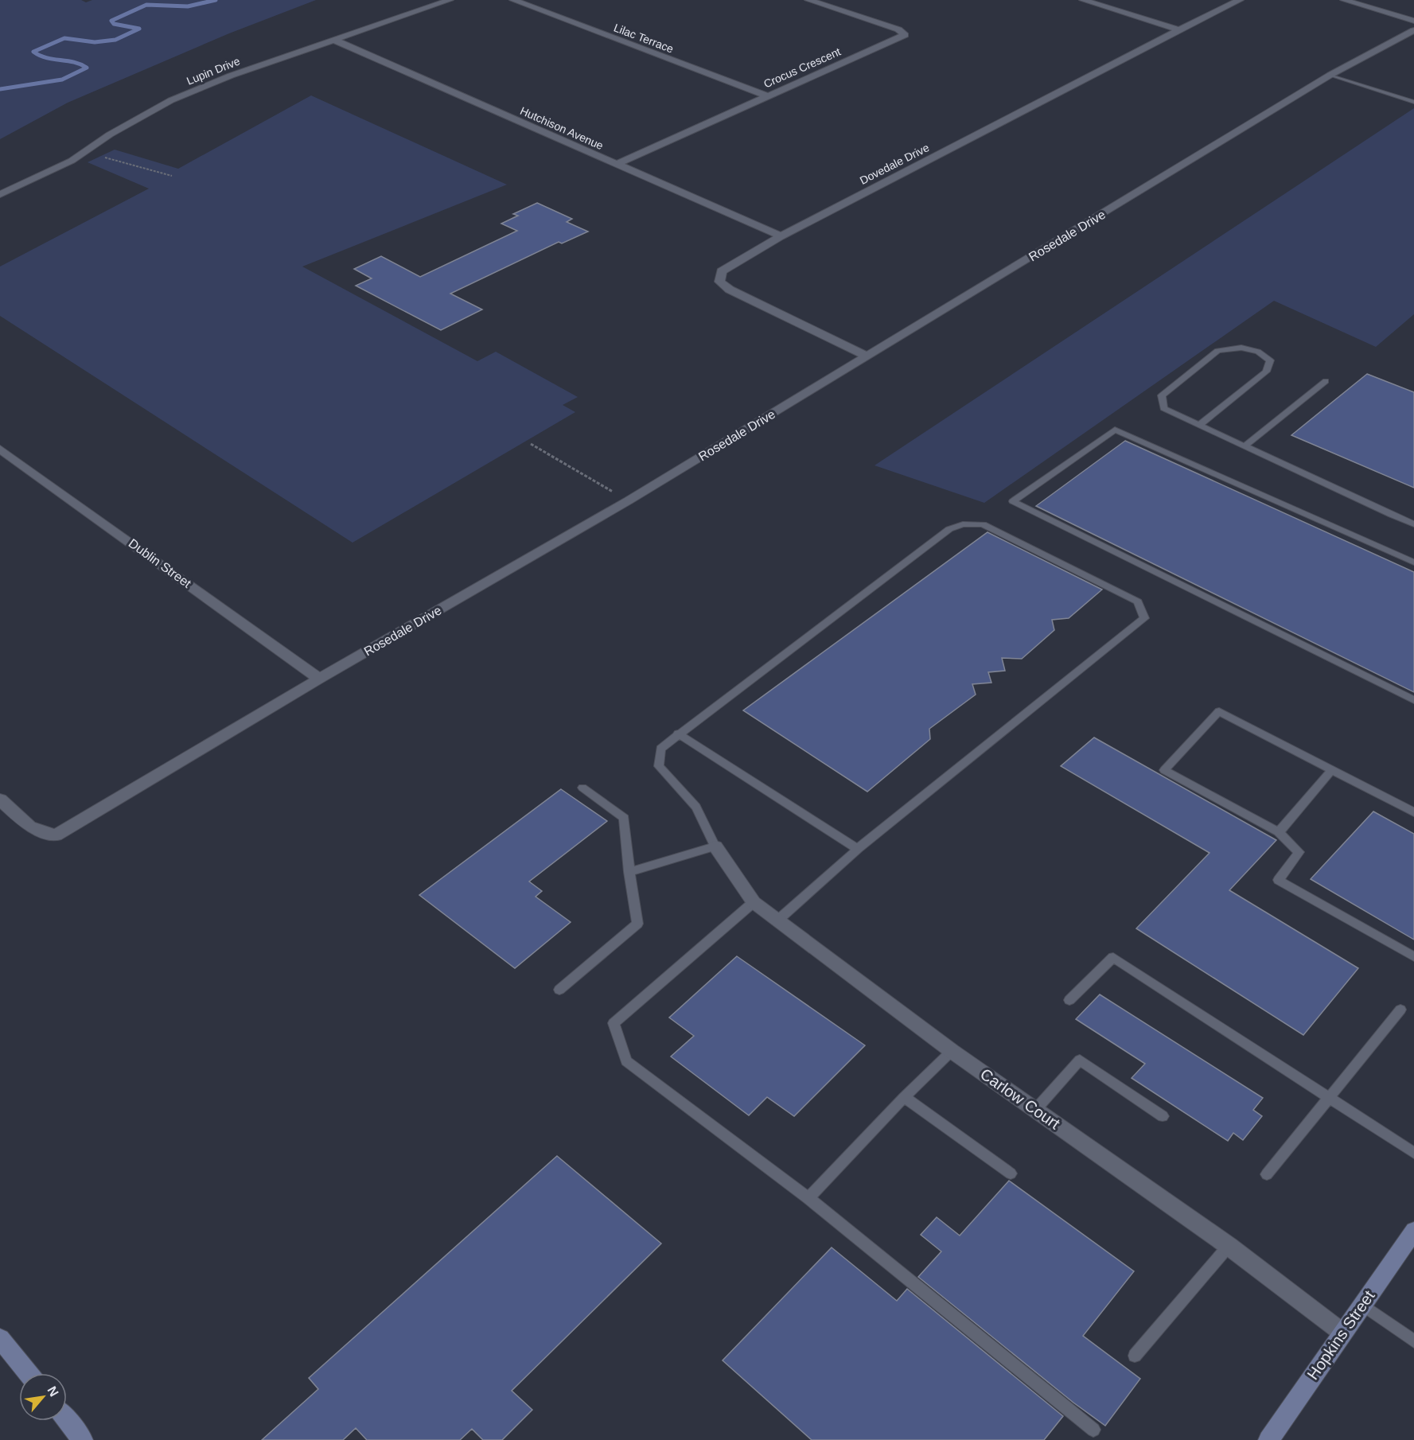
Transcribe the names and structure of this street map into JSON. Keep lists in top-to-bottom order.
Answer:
{
  "streets": {
    "main road": ["Hopkins Street"],
    "street": [
      "Lilac Terrace",
      "Crocus Crescent",
      "Lupin Drive",
      "Hutchison Avenue",
      "Dovedale Drive",
      "Rosedale Drive",
      "Dublin Street",
      "Carlow Court"
    ]
  },
  "crossings": [
    ["Lilac Terrace", "Crocus Crescent"],
    ["Crocus Crescent", "Hutchison Avenue"],
    ["Lupin Drive", "Hutchison Avenue"],
    ["Hutchison Avenue", "Dovedale Drive"],
    ["Dovedale Drive", "Rosedale Drive"],
    ["Rosedale Drive", "Dublin Street"],
    ["Carlow Court", "Hopkins Street"]
  ],
  "north": "top right"
}
